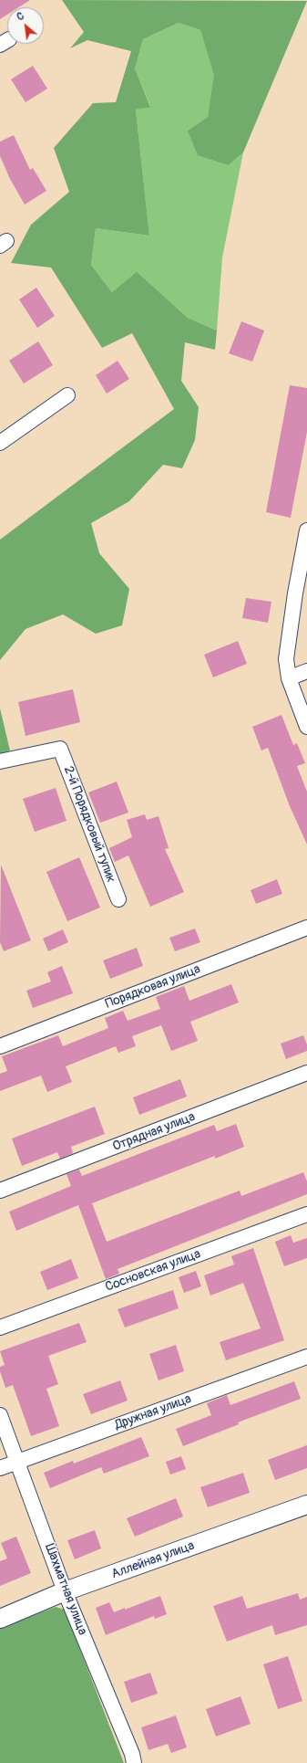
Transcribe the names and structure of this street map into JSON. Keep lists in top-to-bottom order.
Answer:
{
  "streets": {
    "street": [
      "2-й Порядковый тупик",
      "Порядковая улица",
      "Отрядная улица",
      "Сосновская улица",
      "Дружная улица",
      "Аллейная улица",
      "Шахматная улица"
    ]
  },
  "crossings": [
    ["Дружная улица", "Шахматная улица"],
    ["Аллейная улица", "Шахматная улица"]
  ],
  "north": "top left"
}
